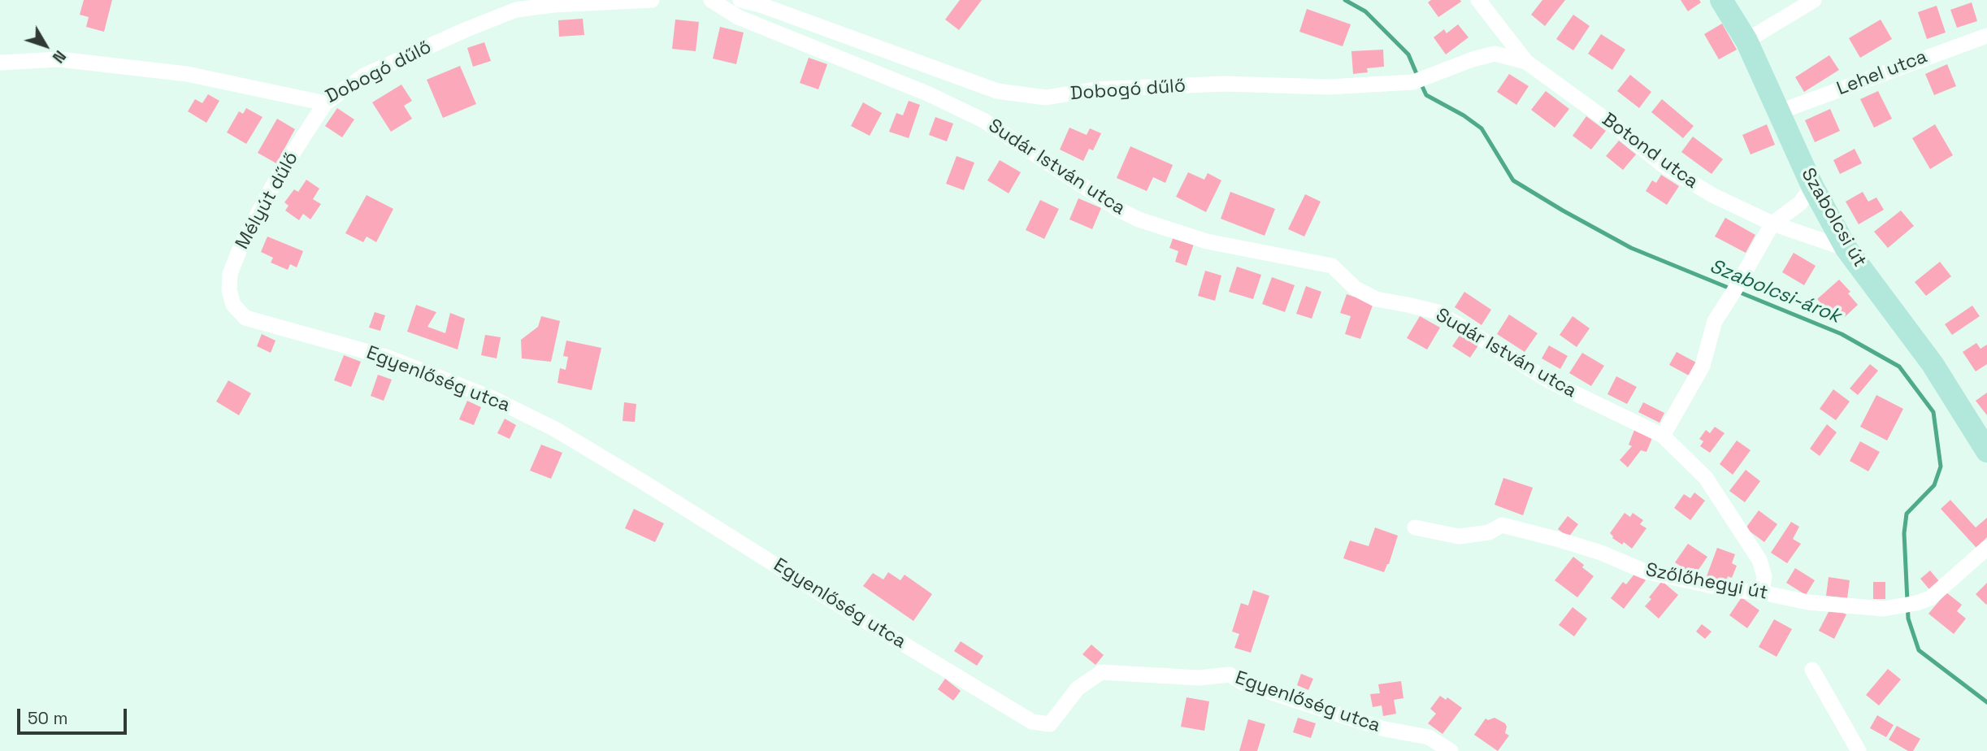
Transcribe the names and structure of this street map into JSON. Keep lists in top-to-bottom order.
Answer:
{
  "streets": {
    "street": [
      "Dobogó dűlő",
      "Lehel utca",
      "Botond utca",
      "Sudár István utca",
      "Mélyút dűlő",
      "Szabolcsi út",
      "Egyenlőség utca",
      "Szőlőhegyi út"
    ]
  },
  "crossings": [
    ["Dobogó dűlő", "Botond utca"],
    ["Dobogó dűlő", "Mélyút dűlő"],
    ["Lehel utca", "Szabolcsi út"],
    ["Botond utca", "Szabolcsi út"],
    ["Sudár István utca", "Szőlőhegyi út"],
    ["Mélyút dűlő", "Egyenlőség utca"]
  ],
  "water": ["Szabolcsi-árok"],
  "scale_bar": "50 m",
  "north": "bottom right"
}
